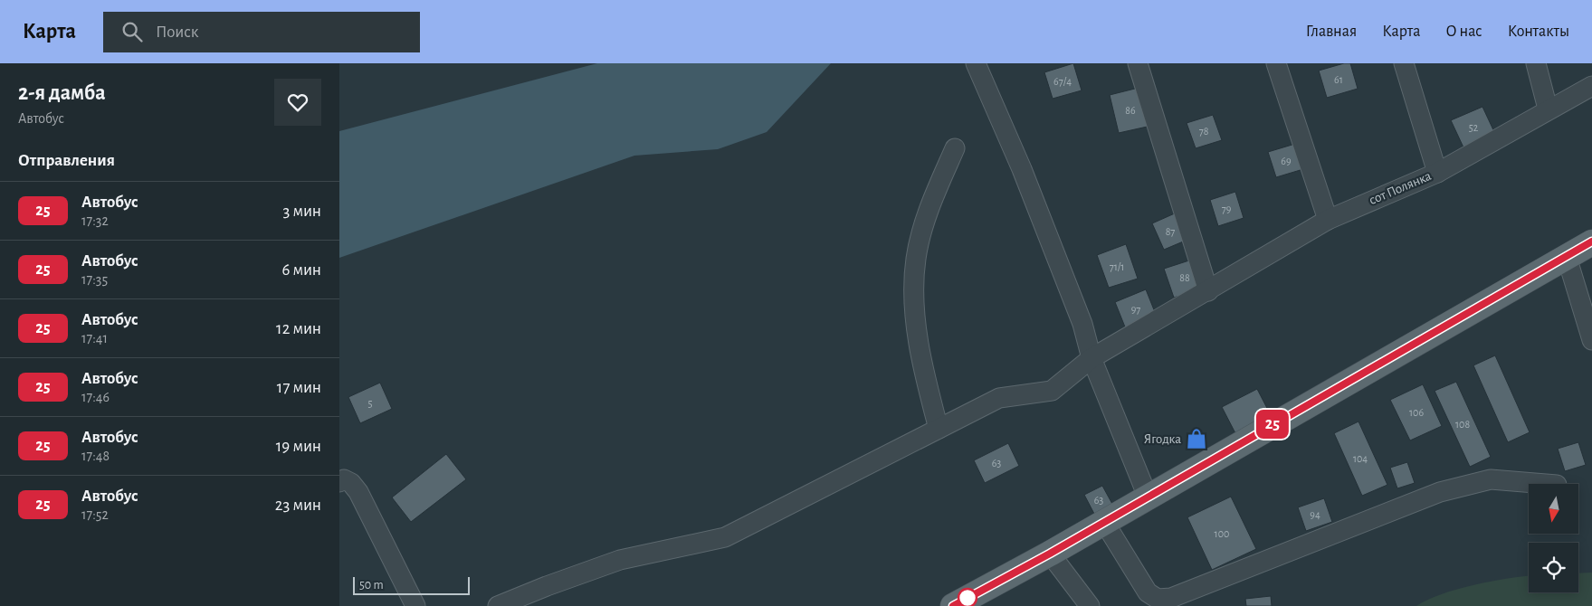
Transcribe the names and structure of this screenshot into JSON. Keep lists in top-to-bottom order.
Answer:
{
  "streets": {
    "street": ["сот Полянка"]
  },
  "places": {
    "shop": ["Ягодка"]
  },
  "lines": ["bus line 25"],
  "house_numbers": [
    "61",
    "67/4",
    "86",
    "52",
    "78",
    "69",
    "79",
    "87",
    "71/1",
    "88",
    "97",
    "5",
    "106",
    "108",
    "104",
    "63",
    "63",
    "94",
    "100"
  ],
  "scale_bar": "50 m",
  "north": "bottom",
  "page": {
    "header": "Карта",
    "search": "Поиск",
    "nav": [
      "Главная",
      "Карта",
      "О нас",
      "Контакты"
    ],
    "heading": [
      ["2-я дамба", "Автобус"],
      "Отправления"
    ],
    "on_map": "25",
    "list": [
      {
        "mark": "25",
        "name": "Автобус",
        "note": "17:32",
        "value": "3 мин"
      },
      {
        "mark": "25",
        "name": "Автобус",
        "note": "17:35",
        "value": "6 мин"
      },
      {
        "mark": "25",
        "name": "Автобус",
        "note": "17:41",
        "value": "12 мин"
      },
      {
        "mark": "25",
        "name": "Автобус",
        "note": "17:46",
        "value": "17 мин"
      },
      {
        "mark": "25",
        "name": "Автобус",
        "note": "17:48",
        "value": "19 мин"
      },
      {
        "mark": "25",
        "name": "Автобус",
        "note": "17:52",
        "value": "23 мин"
      }
    ],
    "scale": "50 m"
  }
}
